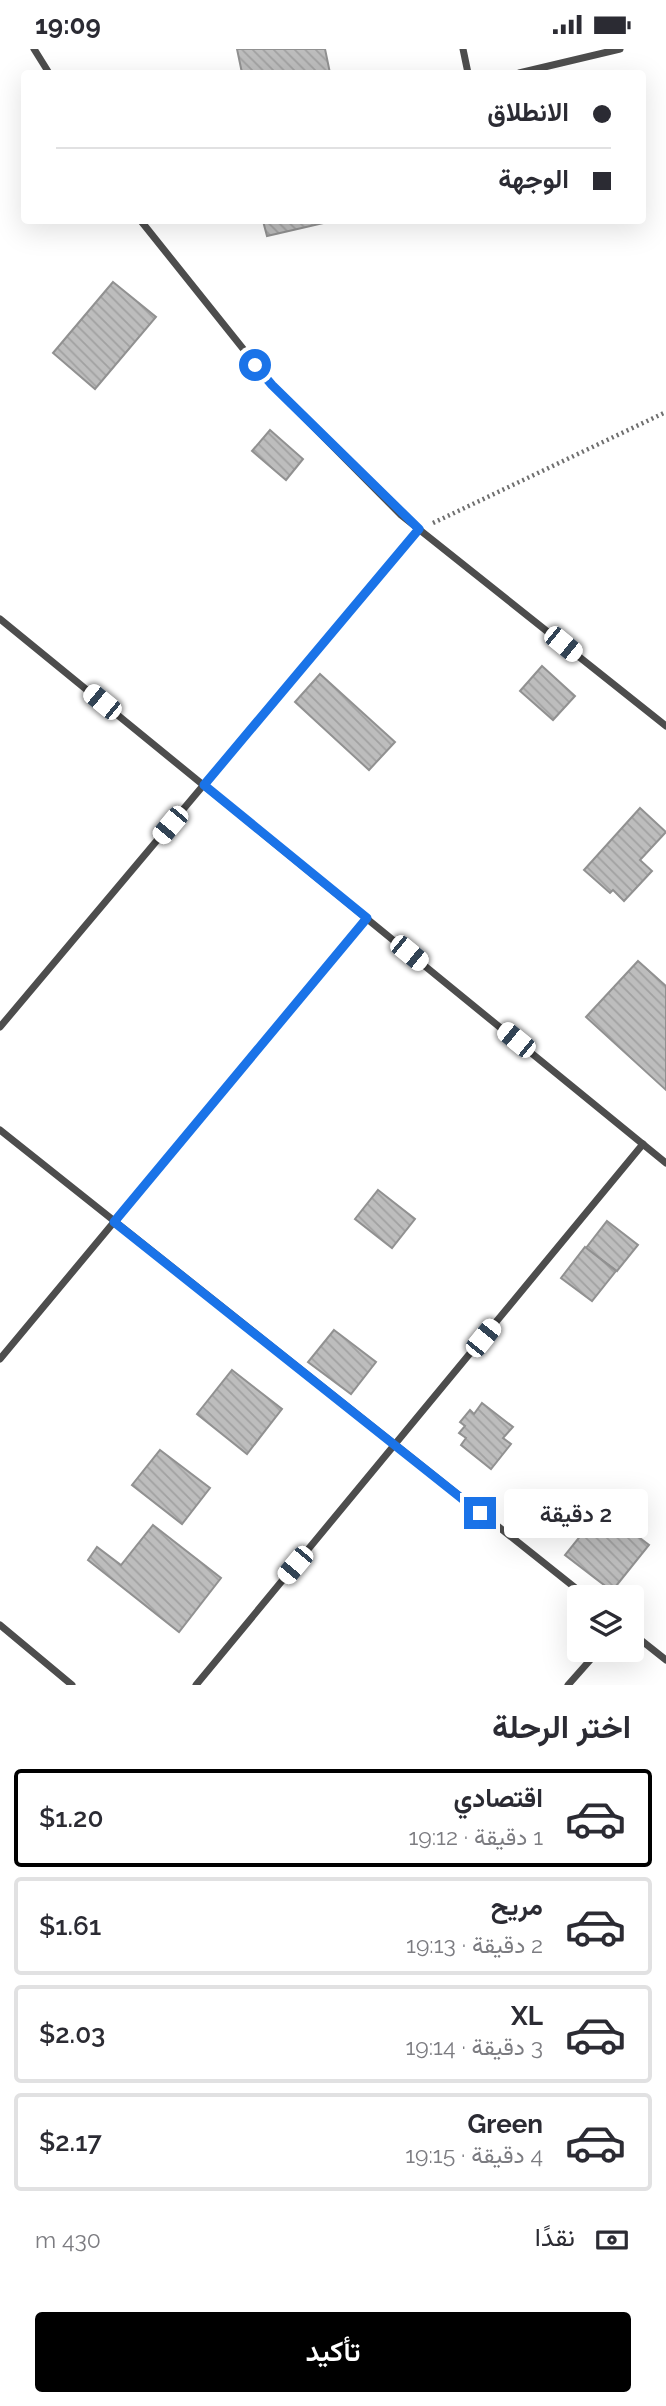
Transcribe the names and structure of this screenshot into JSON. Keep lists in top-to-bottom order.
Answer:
{
  "page": {
    "status": "19:09",
    "banner": ["الانطلاق", "الوجهة"],
    "bubble": "2 دقيقة",
    "heading": "اختر الرحلة",
    "list": [
      {
        "name": "اقتصادي",
        "note": "1 دقيقة · 19:12",
        "value": "$1.20"
      },
      {
        "name": "مريح",
        "note": "2 دقيقة · 19:13",
        "value": "$1.61"
      },
      {
        "name": "XL",
        "note": "3 دقيقة · 19:14",
        "value": "$2.03"
      },
      {
        "name": "Green",
        "note": "4 دقيقة · 19:15",
        "value": "$2.17"
      }
    ],
    "pay": ["نقدًا", "430 m"],
    "buttons": "تأكيد"
  }
}
